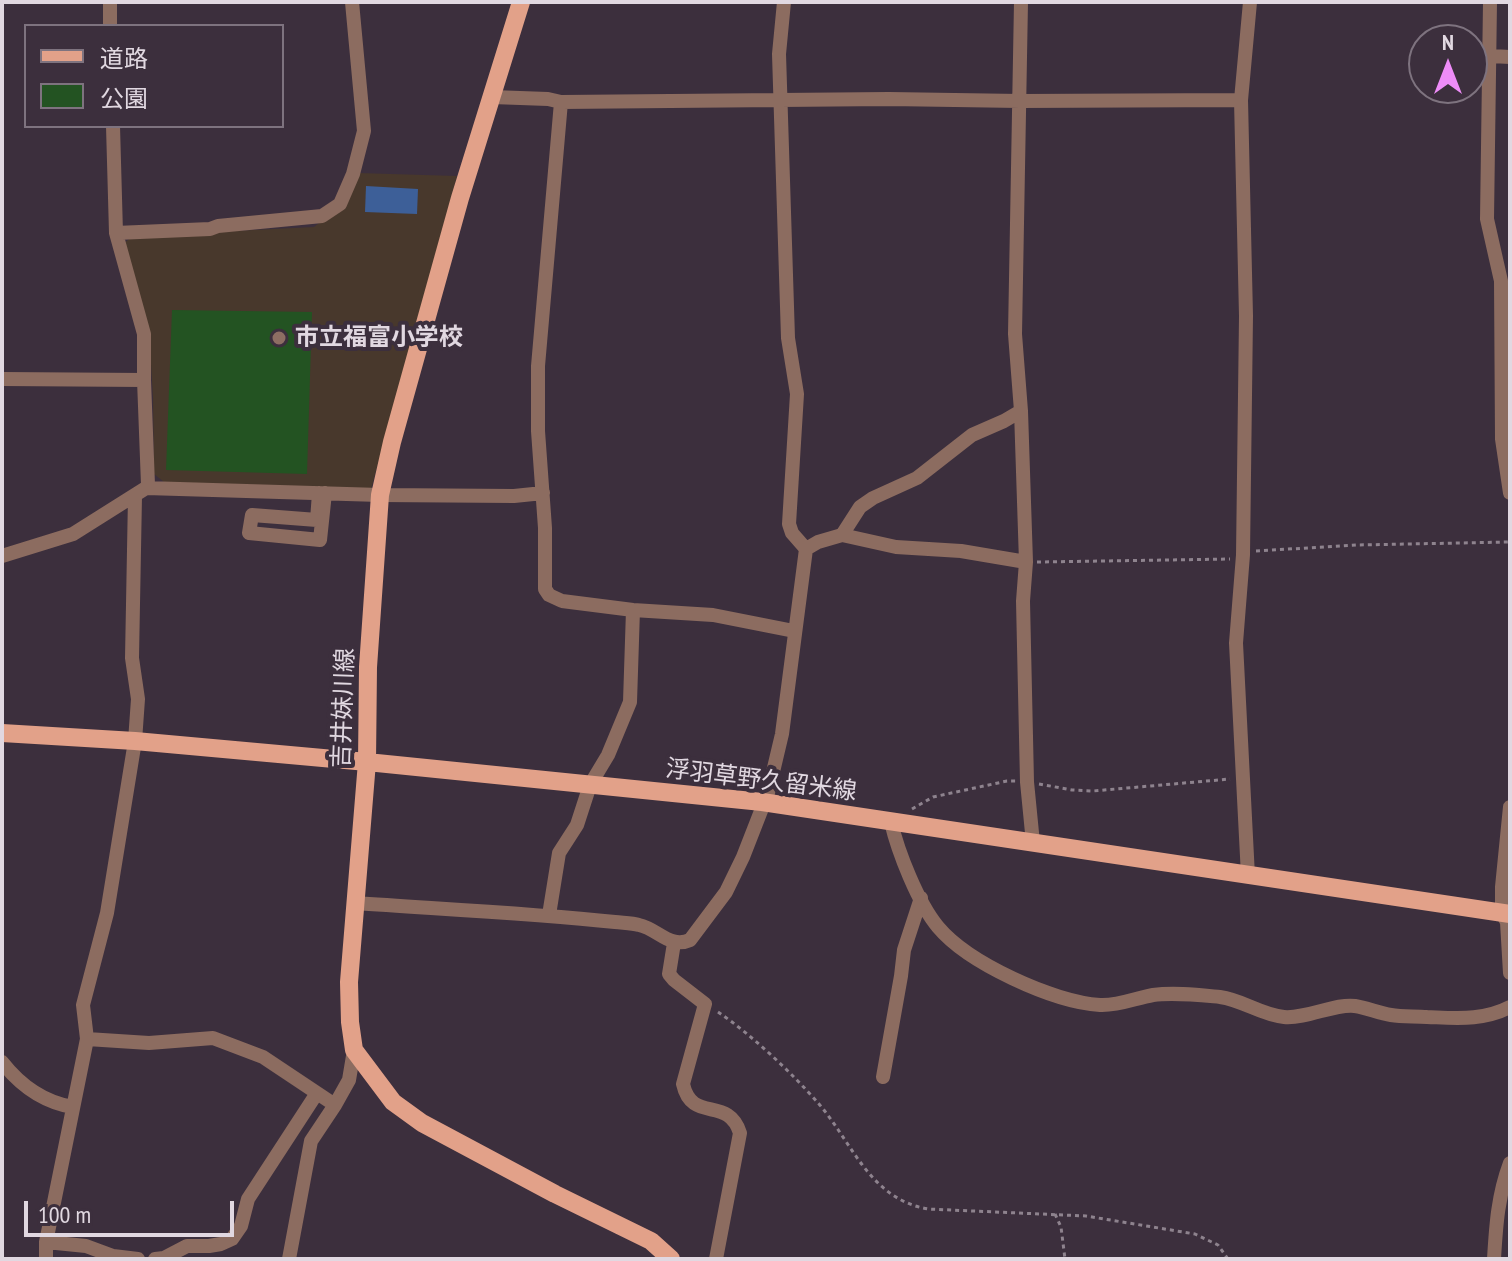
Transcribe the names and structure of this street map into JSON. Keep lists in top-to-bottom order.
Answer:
{
  "streets": {
    "main road": ["吉井妹川線", "浮羽草野久留米線"]
  },
  "crossings": [
    ["吉井妹川線", "浮羽草野久留米線"]
  ],
  "places": ["市立福富小学校"],
  "legend": ["道路", "公園"],
  "scale_bar": "100 m",
  "north": "top"
}
